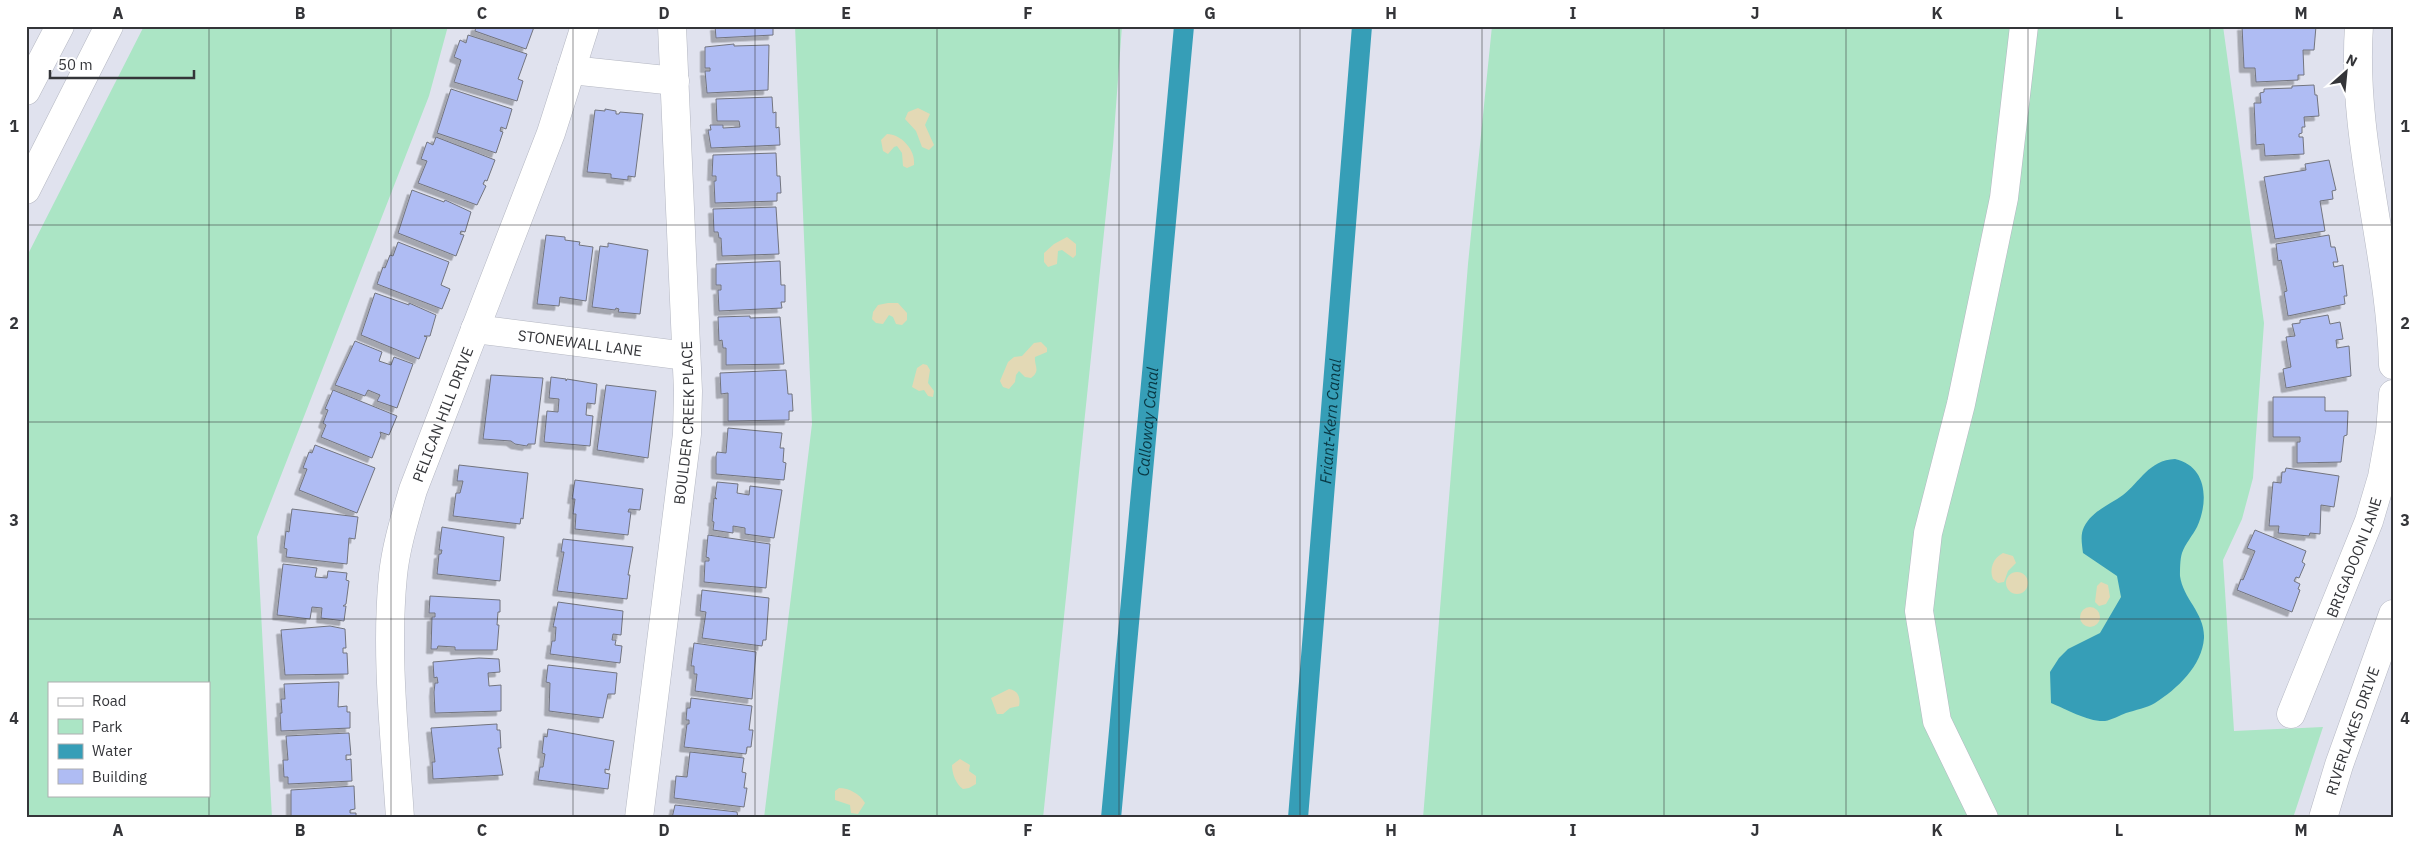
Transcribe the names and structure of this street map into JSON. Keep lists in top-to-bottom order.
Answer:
{
  "streets": {
    "street": [
      "STONEWALL LANE",
      "PELICAN HILL DRIVE",
      "BOULDER CREEK PLACE",
      "BRIGADOON LANE",
      "RIVERLAKES DRIVE"
    ]
  },
  "crossings": [
    ["STONEWALL LANE", "PELICAN HILL DRIVE"],
    ["STONEWALL LANE", "BOULDER CREEK PLACE"]
  ],
  "water": ["Calloway Canal", "Friant-Kern Canal"],
  "legend": [
    "Road",
    "Park",
    "Water",
    "Building"
  ],
  "scale_bar": "50 m",
  "north": "top right",
  "grid": {
    "columns": [
      "A",
      "B",
      "C",
      "D",
      "E",
      "F",
      "G",
      "H",
      "I",
      "J",
      "K",
      "L",
      "M"
    ],
    "rows": [
      "1",
      "2",
      "3",
      "4"
    ]
  }
}
